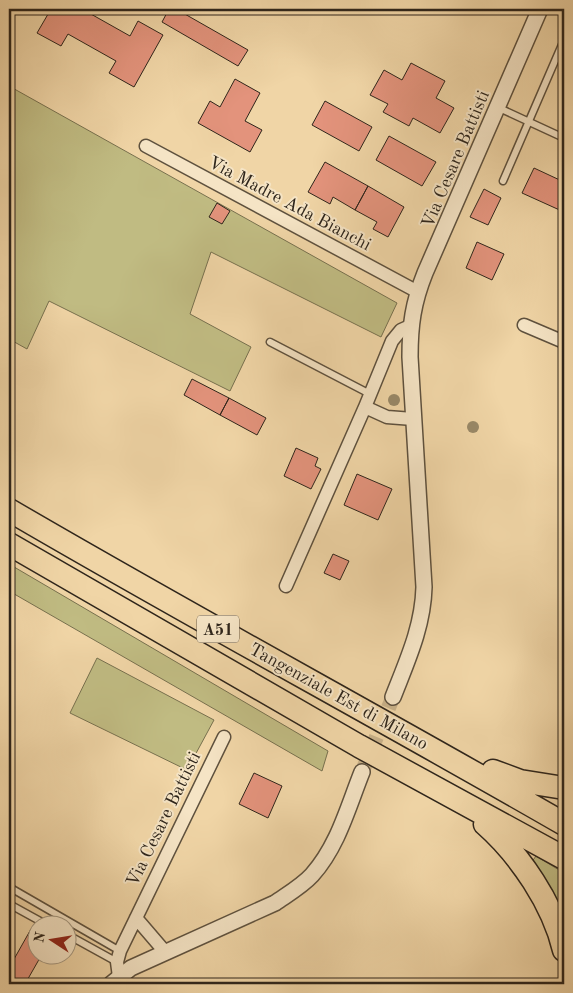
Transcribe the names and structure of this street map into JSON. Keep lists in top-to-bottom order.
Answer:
{
  "streets": {
    "highway": ["A51", "Tangenziale Est di Milano"],
    "street": ["Via Cesare Battisti", "Via Madre Ada Bianchi"]
  },
  "crossings": [
    ["Via Cesare Battisti", "Via Madre Ada Bianchi"]
  ],
  "north": "left"
}
